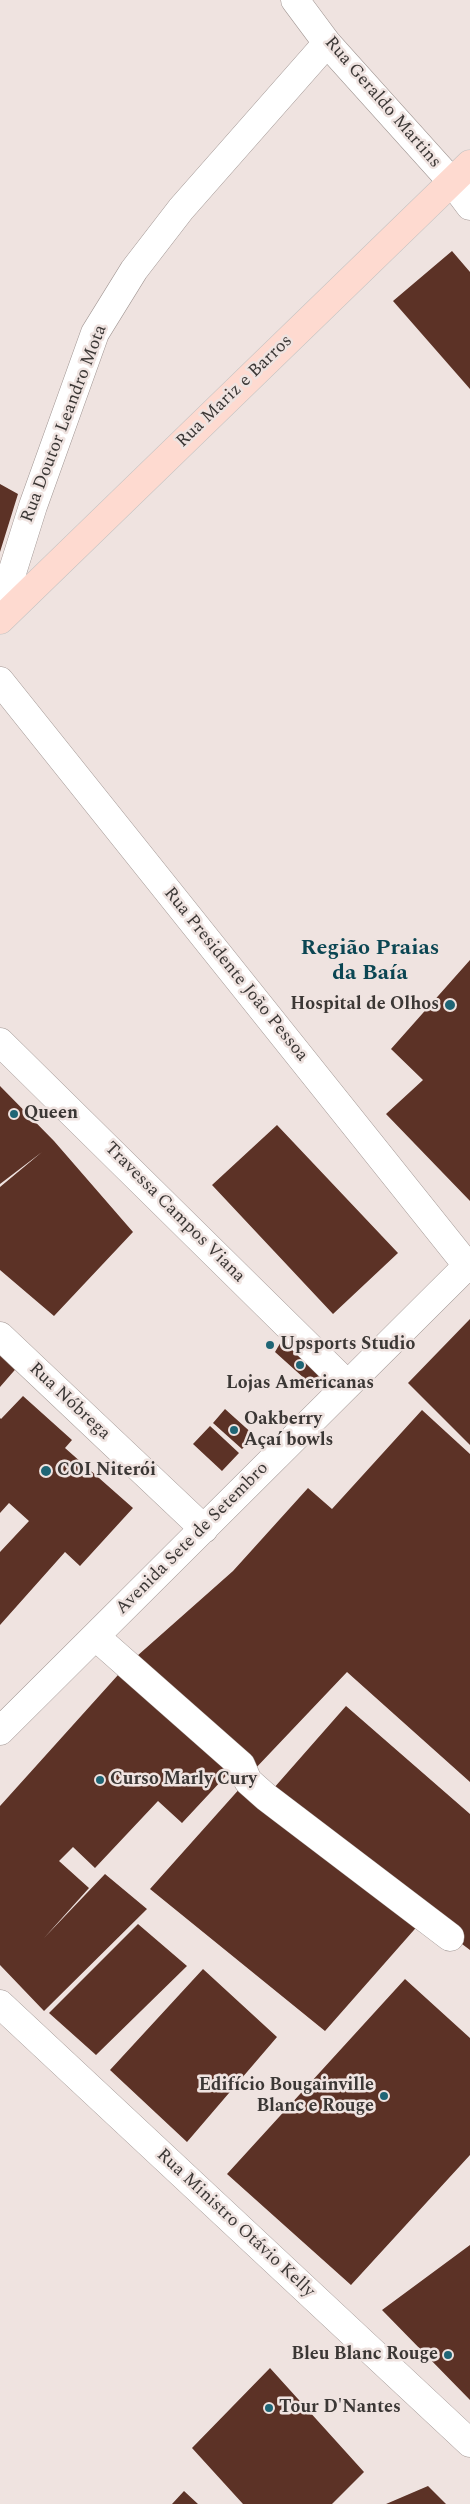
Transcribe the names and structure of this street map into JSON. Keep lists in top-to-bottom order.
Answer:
{
  "streets": {
    "main road": ["Rua Mariz e Barros"],
    "street": [
      "Rua Geraldo Martins",
      "Rua Doutor Leandro Mota",
      "Rua Presidente João Pessoa",
      "Travessa Campos Viana",
      "Rua Nóbrega",
      "Avenida Sete de Setembro",
      "Rua Ministro Otávio Kelly"
    ]
  },
  "crossings": [
    ["Rua Geraldo Martins", "Rua Mariz e Barros"],
    ["Rua Geraldo Martins", "Rua Doutor Leandro Mota"],
    ["Rua Presidente João Pessoa", "Avenida Sete de Setembro"],
    ["Travessa Campos Viana", "Avenida Sete de Setembro"],
    ["Rua Nóbrega", "Avenida Sete de Setembro"]
  ],
  "districts": ["Região Praias da Baía"],
  "places": [
    "Hospital de Olhos",
    "Queen",
    "Upsports Studio",
    "Lojas Americanas",
    "Oakberry Açaí bowls",
    "COI Niterói",
    "Curso Marly Cury",
    "Edifício Bougainville Blanc e Rouge",
    "Bleu Blanc Rouge",
    "Tour D'Nantes"
  ]
}
